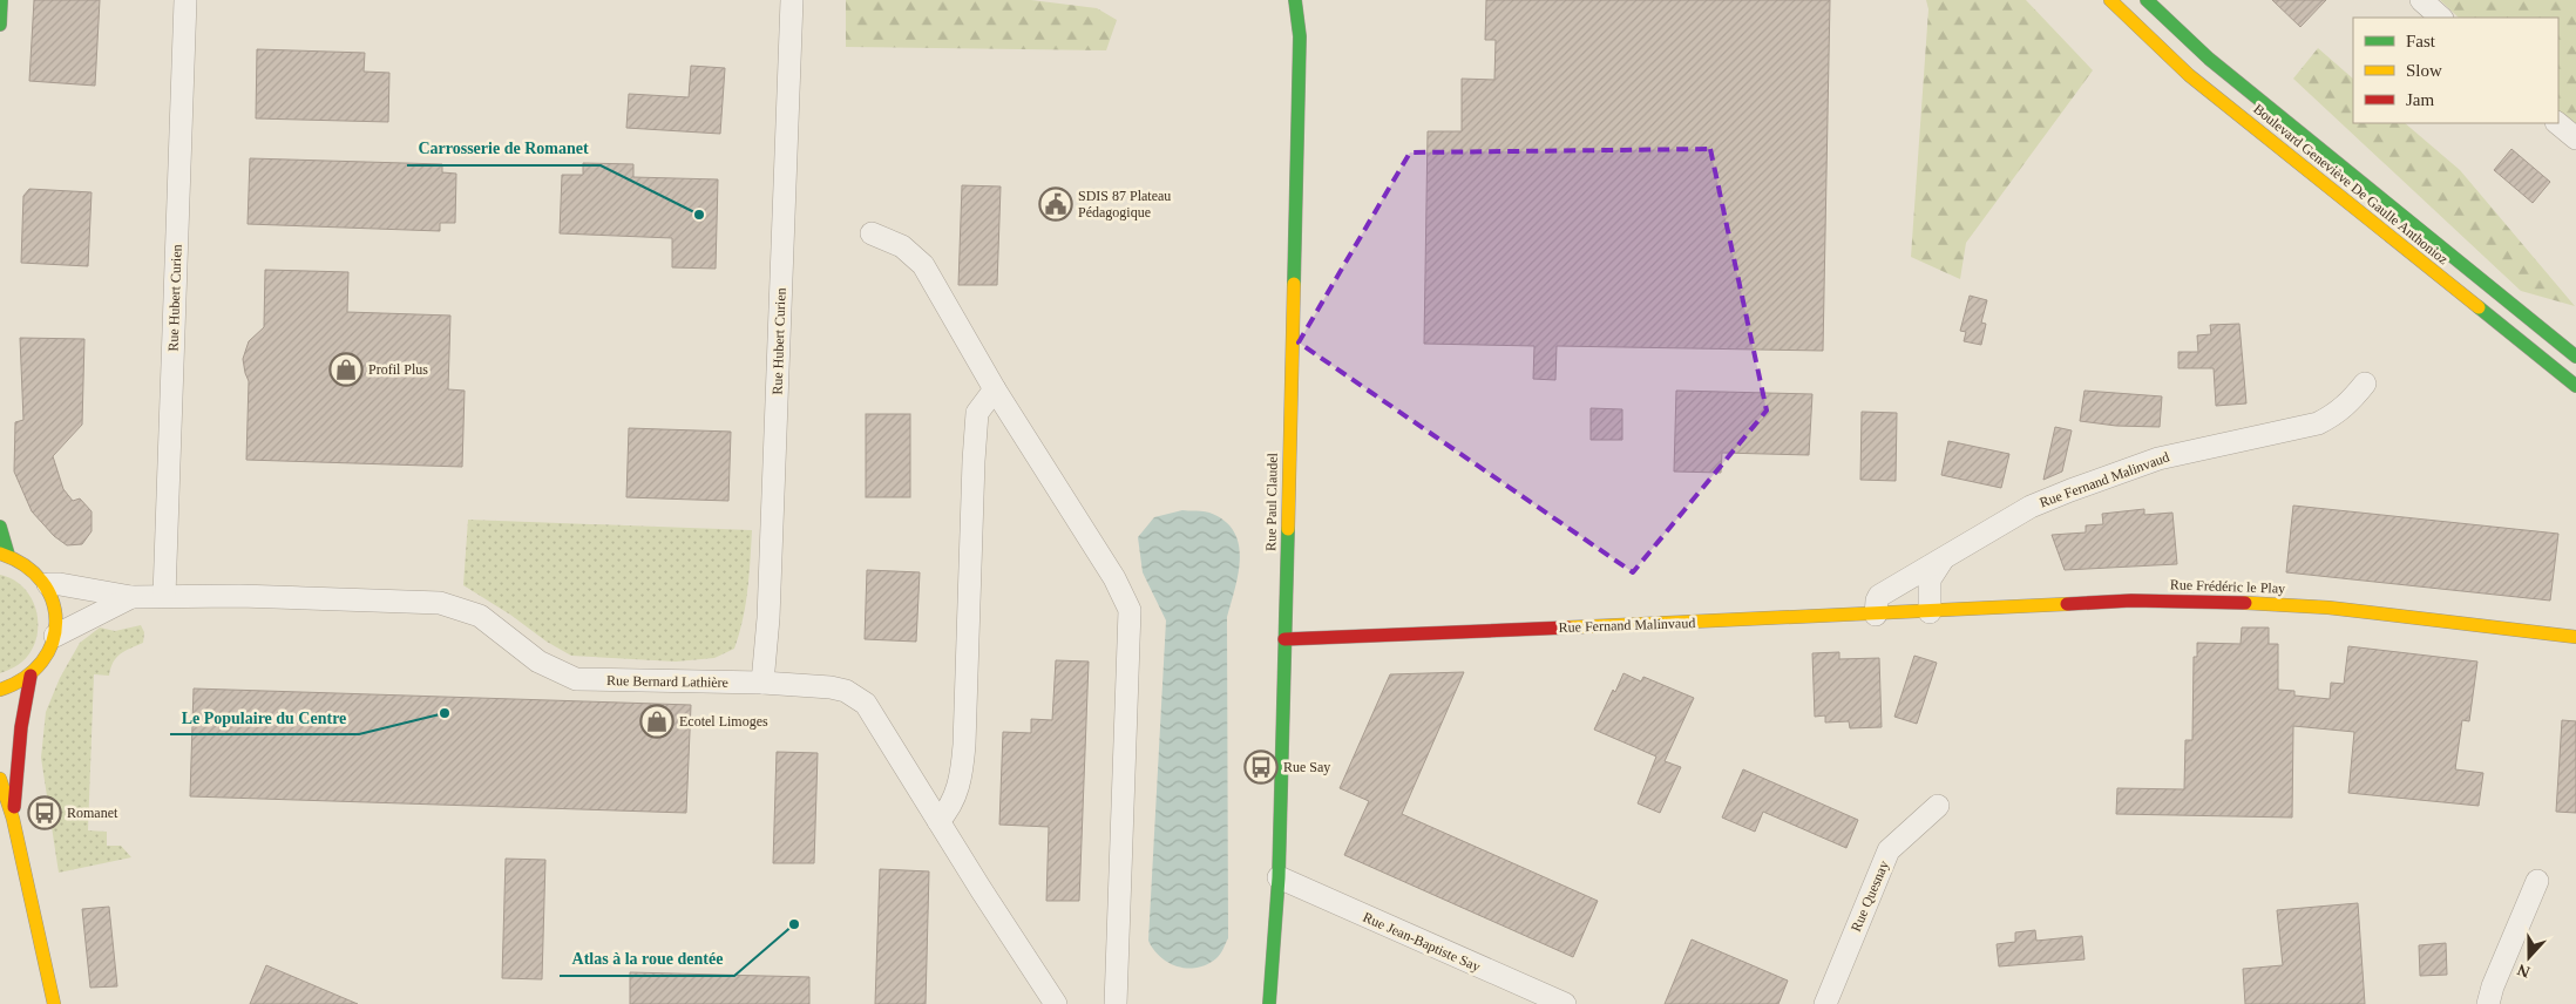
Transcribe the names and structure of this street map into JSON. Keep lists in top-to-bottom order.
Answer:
{
  "streets": {
    "street": [
      "Boulevard Geneviève De Gaulle Anthonioz",
      "Rue Hubert Curien",
      "Rue Fernand Malinvaud",
      "Rue Paul Claudel",
      "Rue Frédéric le Play",
      "Rue Bernard Lathière",
      "Rue Quesnay",
      "Rue Jean-Baptiste Say"
    ]
  },
  "crossings": [
    ["Rue Hubert Curien", "Rue Bernard Lathière"],
    ["Rue Fernand Malinvaud", "Rue Paul Claudel"],
    ["Rue Fernand Malinvaud", "Rue Frédéric le Play"],
    ["Rue Paul Claudel", "Rue Jean-Baptiste Say"]
  ],
  "places": {
    "public building": ["SDIS 87 Plateau Pédagogique"],
    "other": ["Carrosserie de Romanet", "Le Populaire du Centre", "Atlas à la roue dentée"],
    "shop": ["Profil Plus", "Ecotel Limoges"],
    "bus stop": ["Rue Say", "Romanet"]
  },
  "legend": ["Fast", "Slow", "Jam"],
  "north": "bottom"
}
